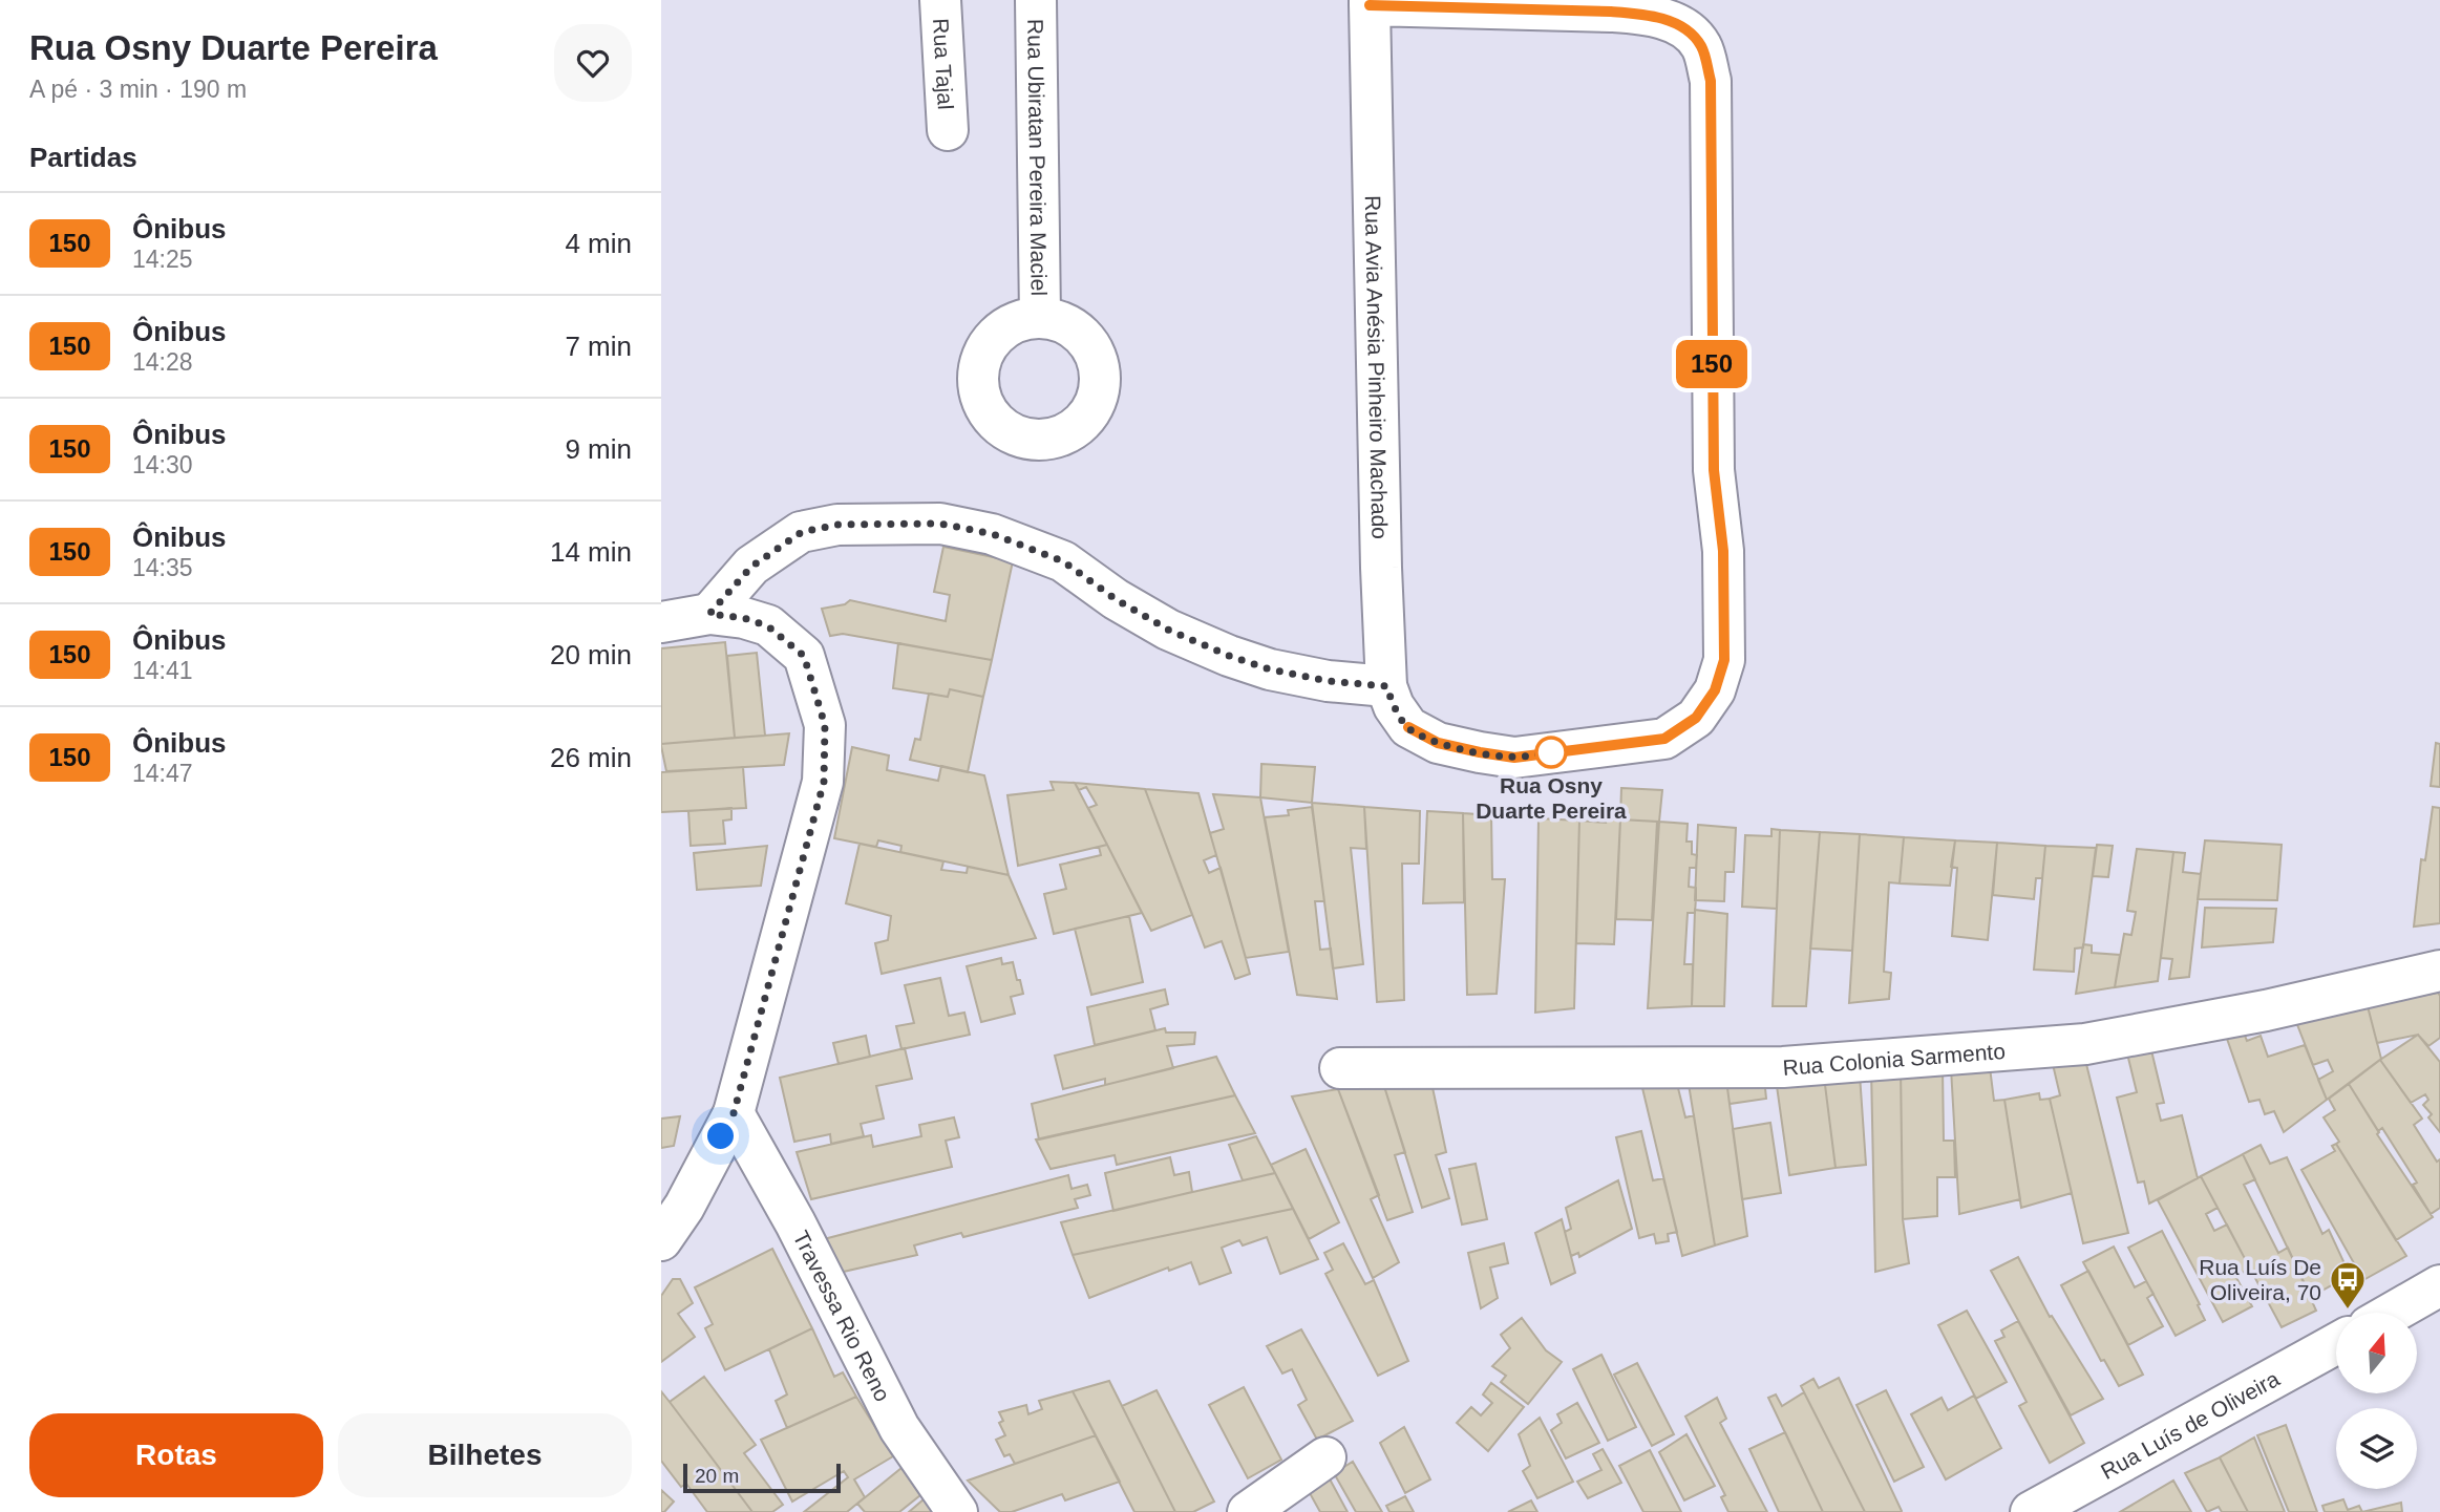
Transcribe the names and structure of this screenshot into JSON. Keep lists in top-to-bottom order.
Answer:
{
  "streets": {
    "street": [
      "Rua Tajal",
      "Rua Ubiratan Pereira Maciel",
      "Rua Avia Anésia Pinheiro Machado",
      "Rua Colonia Sarmento",
      "Travessa Rio Reno",
      "Rua Luís de Oliveira"
    ]
  },
  "places": {
    "other": ["Rua Osny Duarte Pereira"],
    "bus stop": ["Rua Luís De Oliveira, 70"]
  },
  "lines": ["bus line 150"],
  "scale_bar": "20 m",
  "north": "top",
  "page": {
    "heading": [
      ["Rua Osny Duarte Pereira", "A pé · 3 min · 190 m"],
      "Partidas"
    ],
    "on_map": "150",
    "list": [
      {
        "mark": "150",
        "name": "Ônibus",
        "note": "14:25",
        "value": "4 min"
      },
      {
        "mark": "150",
        "name": "Ônibus",
        "note": "14:28",
        "value": "7 min"
      },
      {
        "mark": "150",
        "name": "Ônibus",
        "note": "14:30",
        "value": "9 min"
      },
      {
        "mark": "150",
        "name": "Ônibus",
        "note": "14:35",
        "value": "14 min"
      },
      {
        "mark": "150",
        "name": "Ônibus",
        "note": "14:41",
        "value": "20 min"
      },
      {
        "mark": "150",
        "name": "Ônibus",
        "note": "14:47",
        "value": "26 min"
      }
    ],
    "buttons": ["Rotas", "Bilhetes"],
    "scale": "20 m"
  }
}
